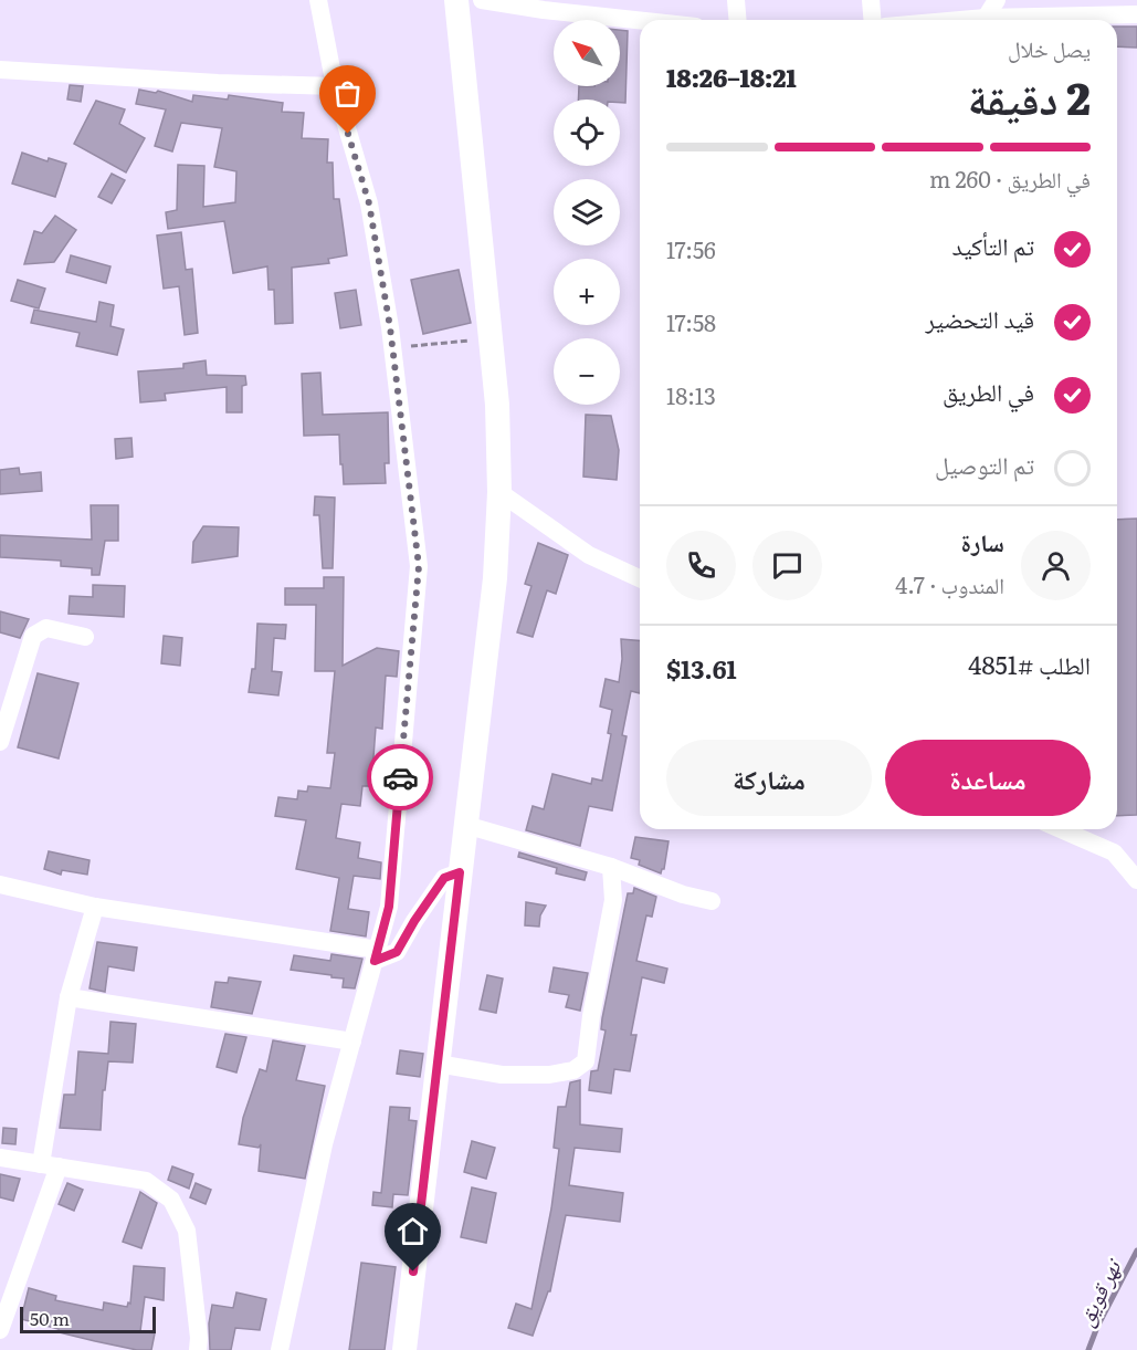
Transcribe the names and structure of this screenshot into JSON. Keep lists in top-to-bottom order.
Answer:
{
  "water": ["نهر قويق"],
  "scale_bar": "50 m",
  "north": "top left",
  "page": {
    "map_buttons": ["+", "−"],
    "heading": ["2 دقيقة", "يصل خلال", "18:21–18:26"],
    "panel": [
      "سارة",
      "المندوب · 4.7",
      "الطلب #4851",
      "$13.61"
    ],
    "bar": "في الطريق · 260 m",
    "list": [
      ["تم التأكيد", "17:56"],
      ["قيد التحضير", "17:58"],
      ["في الطريق", "18:13"],
      "تم التوصيل"
    ],
    "buttons": ["مساعدة", "مشاركة"],
    "scale": "50 m"
  }
}
